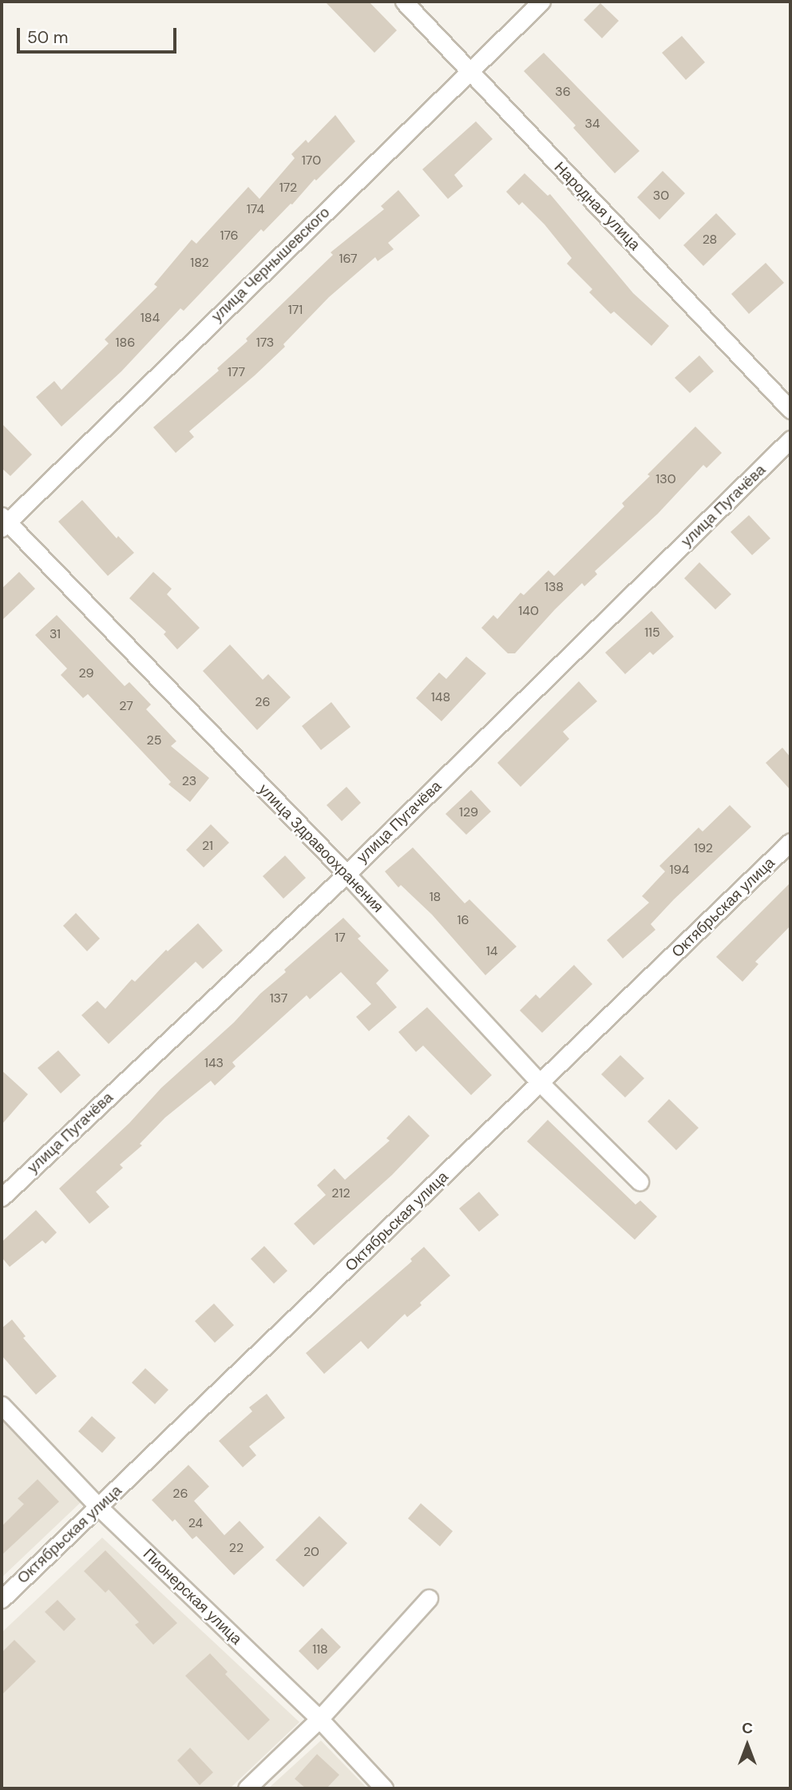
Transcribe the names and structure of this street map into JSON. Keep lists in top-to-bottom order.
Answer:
{
  "streets": {
    "street": [
      "Народная улица",
      "улица Чернышевского",
      "улица Пугачёва",
      "улица Здравоохранения",
      "Октябрьская улица",
      "Пионерская улица"
    ]
  },
  "crossings": [
    ["Народная улица", "улица Чернышевского"],
    ["улица Чернышевского", "улица Здравоохранения"],
    ["улица Пугачёва", "улица Здравоохранения"],
    ["улица Здравоохранения", "Октябрьская улица"],
    ["Октябрьская улица", "Пионерская улица"]
  ],
  "house_numbers": [
    "36",
    "34",
    "170",
    "172",
    "30",
    "174",
    "176",
    "28",
    "167",
    "182",
    "171",
    "184",
    "186",
    "173",
    "177",
    "130",
    "138",
    "140",
    "115",
    "31",
    "29",
    "148",
    "26",
    "27",
    "25",
    "23",
    "129",
    "21",
    "192",
    "194",
    "18",
    "16",
    "17",
    "14",
    "137",
    "143",
    "212",
    "26",
    "24",
    "22",
    "20",
    "118"
  ],
  "scale_bar": "50 m",
  "north": "top"
}
